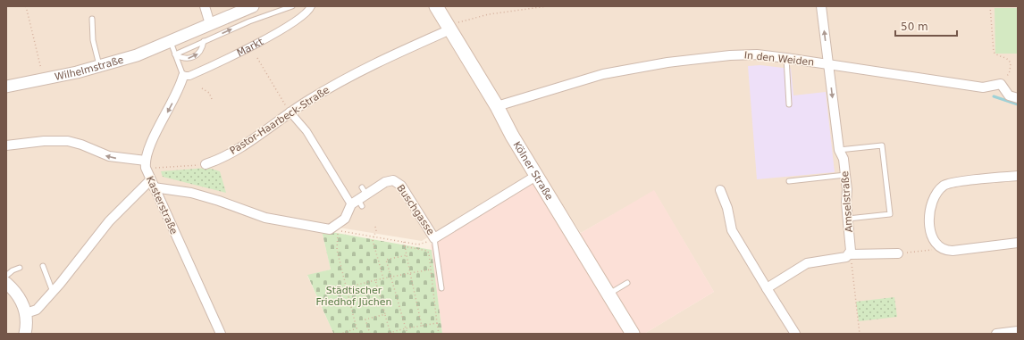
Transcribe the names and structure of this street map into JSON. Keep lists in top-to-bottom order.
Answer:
{
  "streets": {
    "main road": ["Kölner Straße"],
    "street": [
      "Markt",
      "In den Weiden",
      "Wilhelmstraße",
      "Pastor-Haarbeck-Straße",
      "Amselstraße",
      "Kasterstraße",
      "Buschgasse"
    ]
  },
  "crossings": [
    ["In den Weiden", "Kölner Straße"],
    ["In den Weiden", "Amselstraße"],
    ["Pastor-Haarbeck-Straße", "Kölner Straße"],
    ["Kölner Straße", "Buschgasse"]
  ],
  "parks": ["Städtischer Friedhof Jüchen"],
  "scale_bar": "50 m"
}
